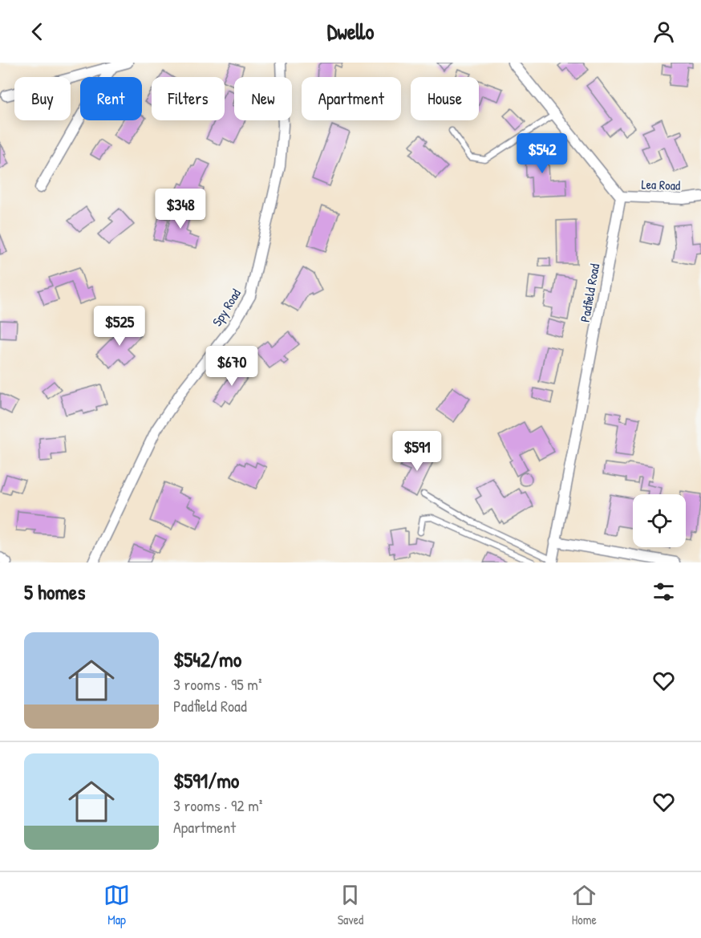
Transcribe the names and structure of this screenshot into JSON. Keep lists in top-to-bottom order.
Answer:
{
  "streets": {
    "street": ["Lea Road", "Padfield Road", "Spy Road"]
  },
  "crossings": [
    ["Lea Road", "Padfield Road"]
  ],
  "page": {
    "header": "Dwello",
    "chip": [
      "Buy",
      "Rent",
      "Filters",
      "New",
      "Apartment",
      "House"
    ],
    "price": [
      "$542",
      "$348",
      "$525",
      "$670",
      "$591"
    ],
    "heading": "5 homes",
    "list": [
      {
        "name": "$542/mo",
        "note": "3 rooms · 95 m² · Padfield Road"
      },
      {
        "name": "$591/mo",
        "note": "3 rooms · 92 m² · Apartment"
      }
    ],
    "tabs": ["Map", "Saved", "Home"]
  }
}
